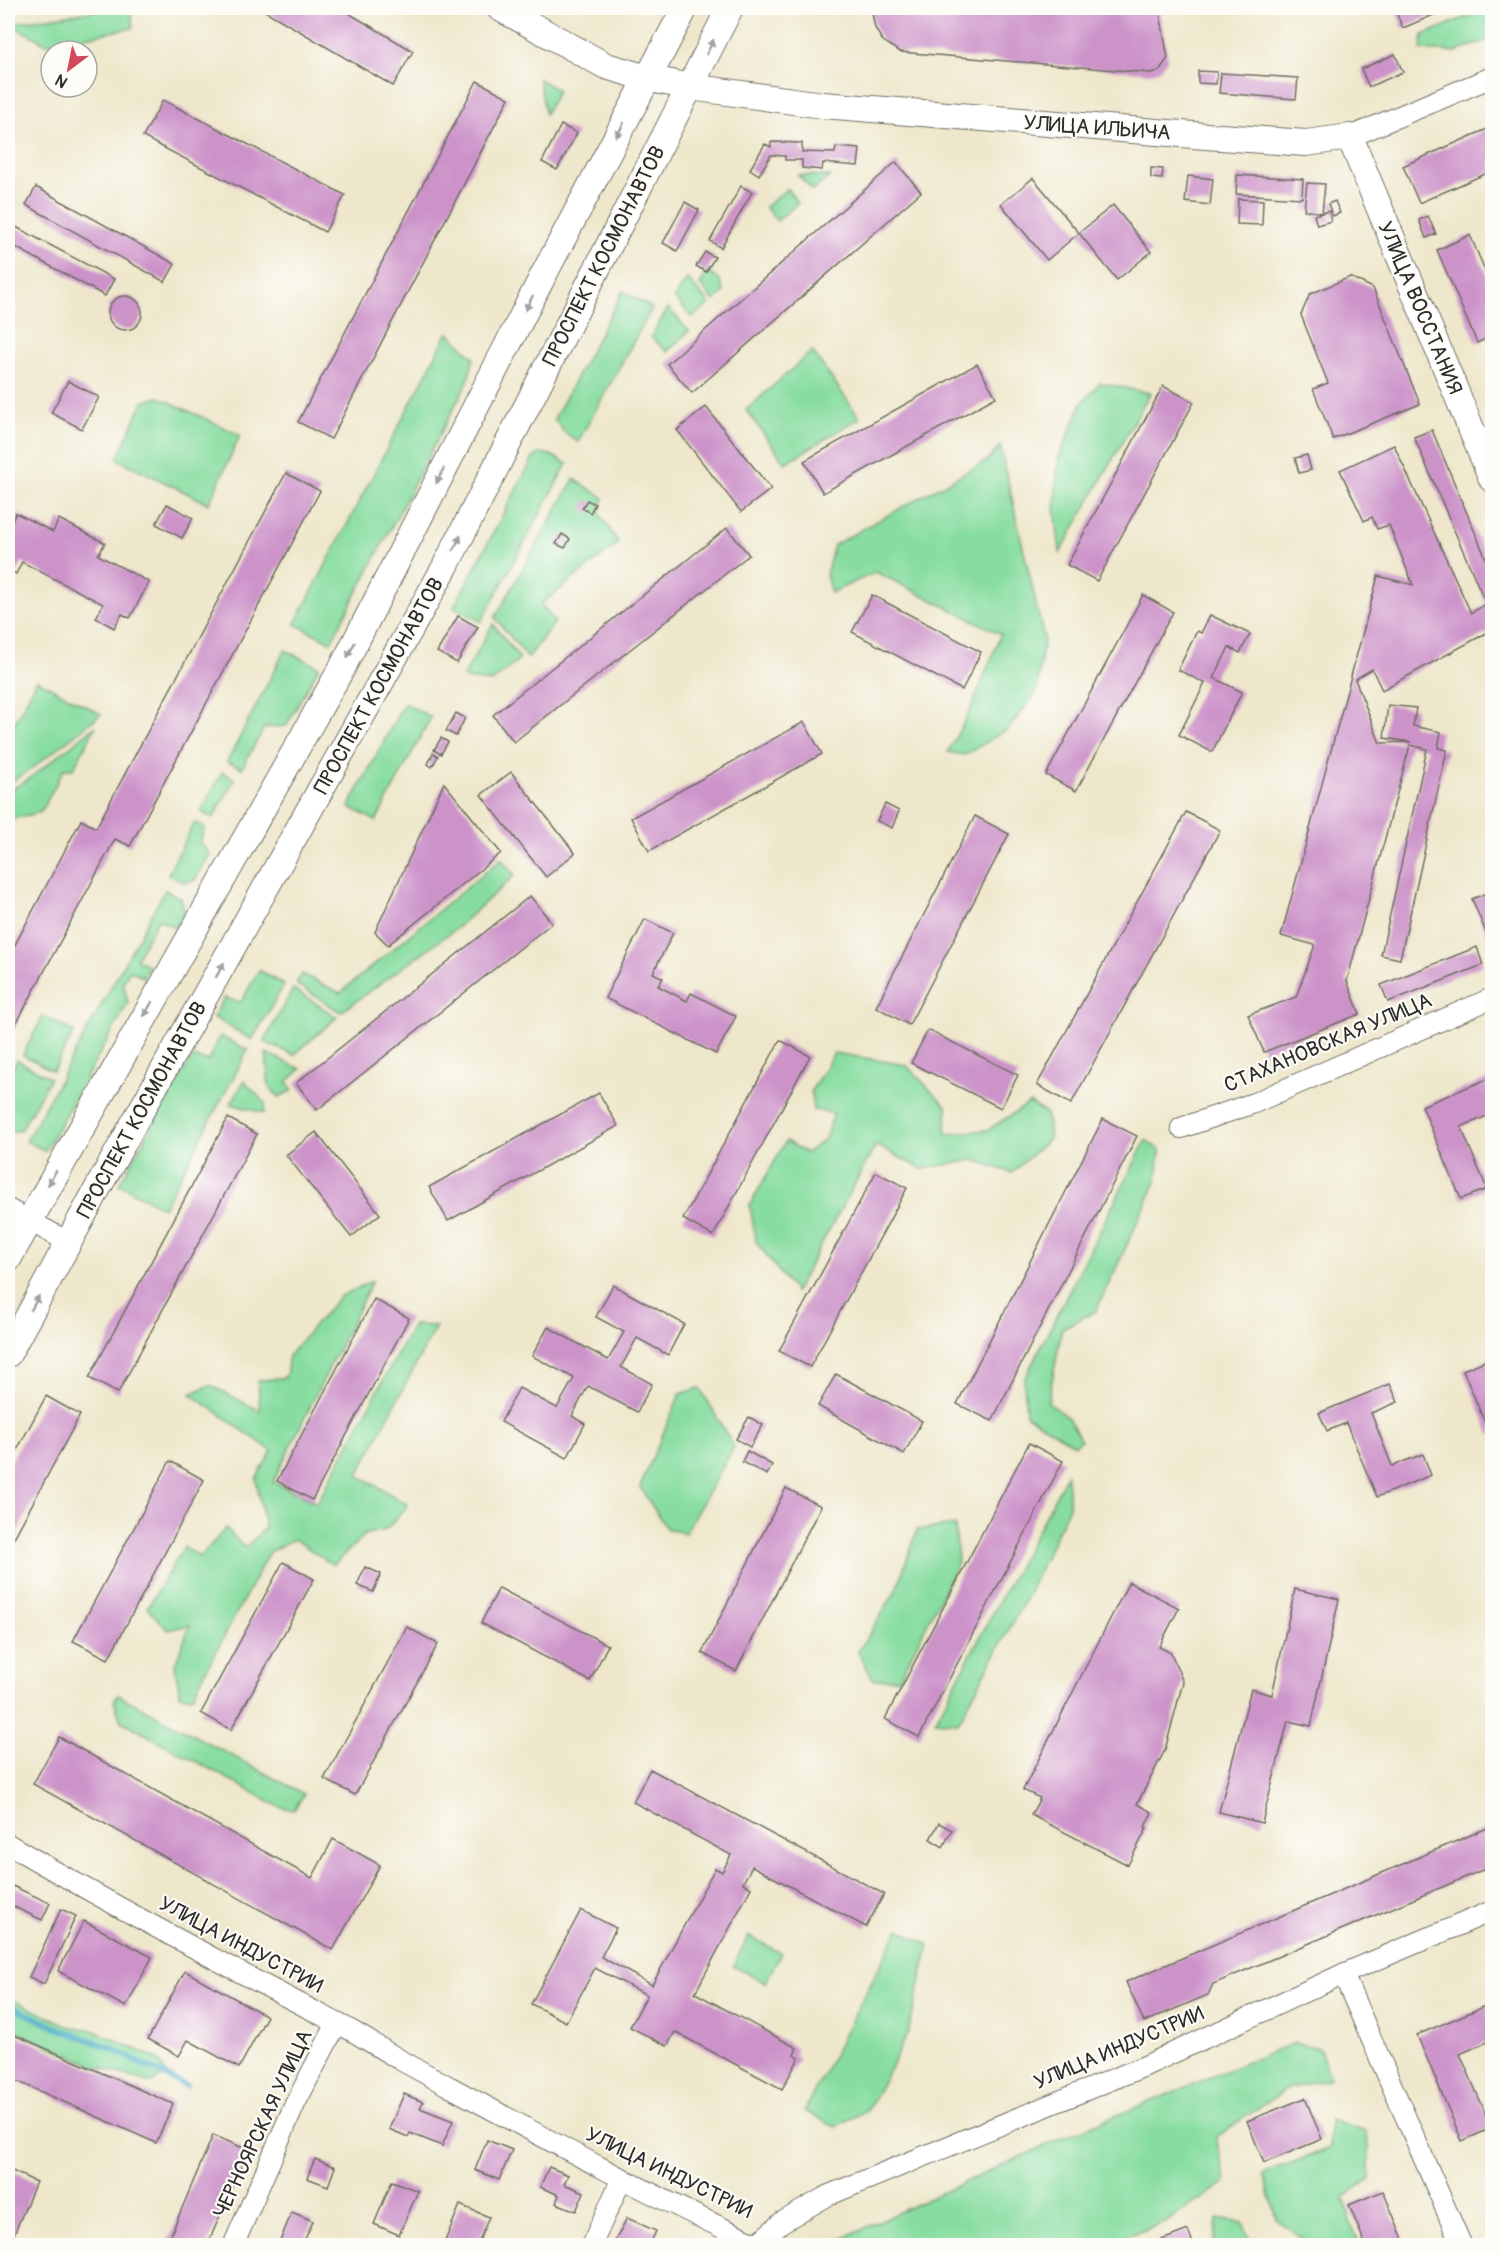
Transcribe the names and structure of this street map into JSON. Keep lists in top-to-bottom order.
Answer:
{
  "streets": {
    "main road": ["УЛИЦА ИЛЬИЧА", "ПРОСПЕКТ КОСМОНАВТОВ", "УЛИЦА ВОССТАНИЯ"],
    "street": ["СТАХАНОВСКАЯ УЛИЦА", "УЛИЦА ИНДУСТРИИ", "ЧЕРНОЯРСКАЯ УЛИЦА"]
  },
  "crossings": [
    ["УЛИЦА ИЛЬИЧА", "ПРОСПЕКТ КОСМОНАВТОВ"],
    ["УЛИЦА ИЛЬИЧА", "УЛИЦА ВОССТАНИЯ"],
    ["УЛИЦА ИНДУСТРИИ", "ЧЕРНОЯРСКАЯ УЛИЦА"]
  ],
  "north": "bottom left"
}
